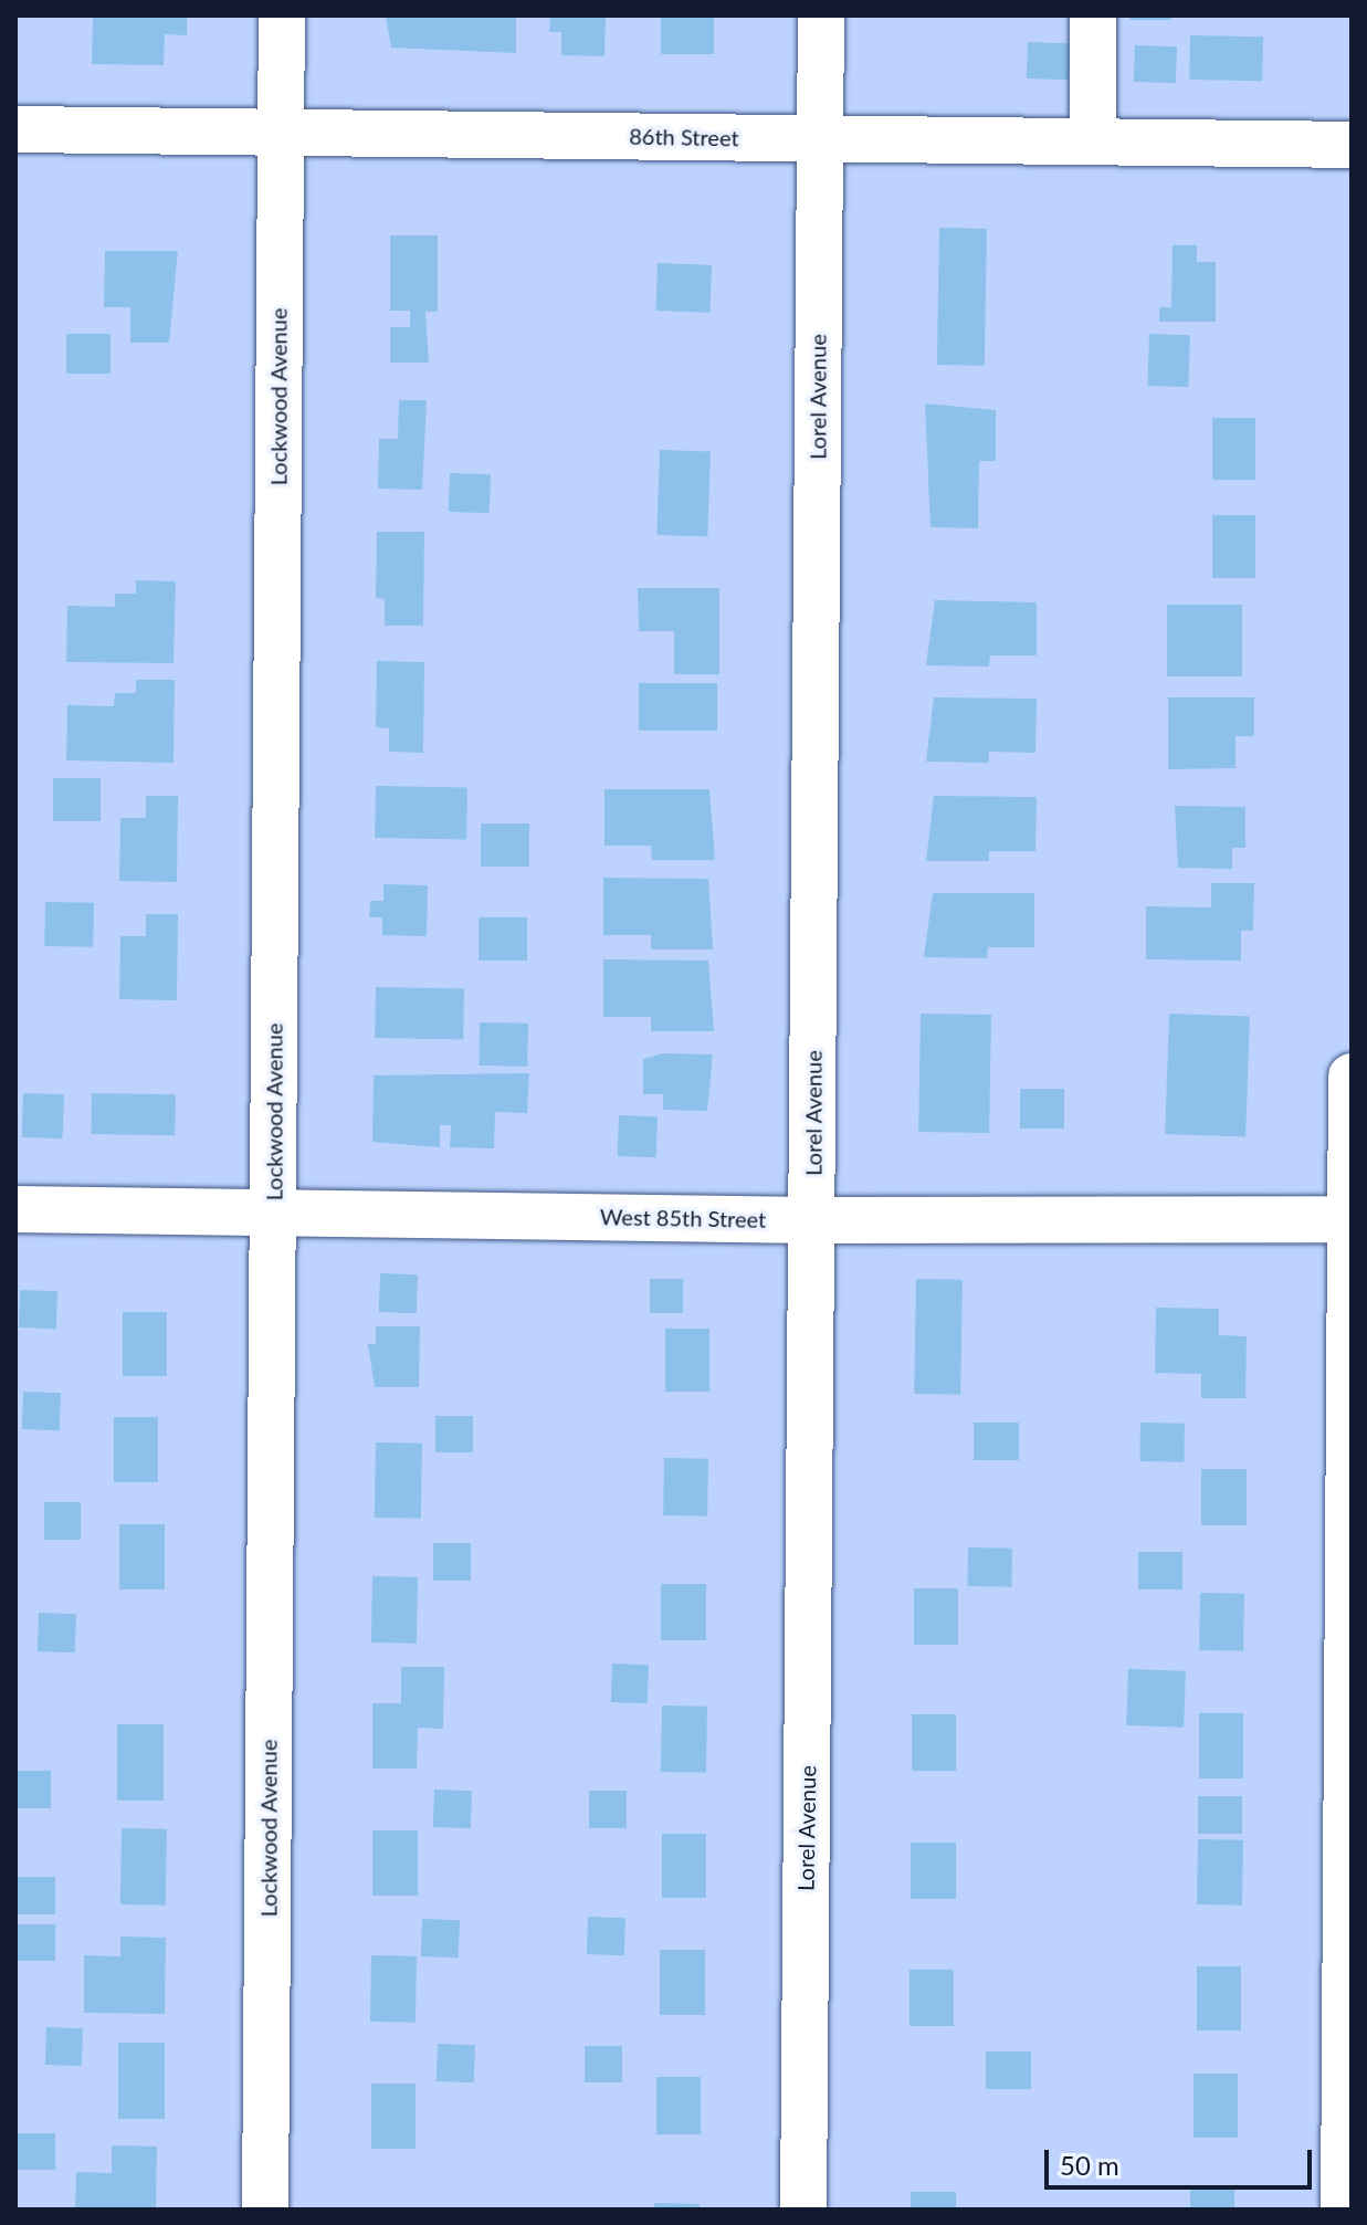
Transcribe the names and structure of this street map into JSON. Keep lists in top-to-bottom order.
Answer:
{
  "streets": {
    "street": [
      "86th Street",
      "Lockwood Avenue",
      "Lorel Avenue",
      "West 85th Street"
    ]
  },
  "crossings": [
    ["86th Street", "Lockwood Avenue"],
    ["86th Street", "Lorel Avenue"],
    ["Lockwood Avenue", "West 85th Street"],
    ["Lorel Avenue", "West 85th Street"]
  ],
  "scale_bar": "50 m"
}
